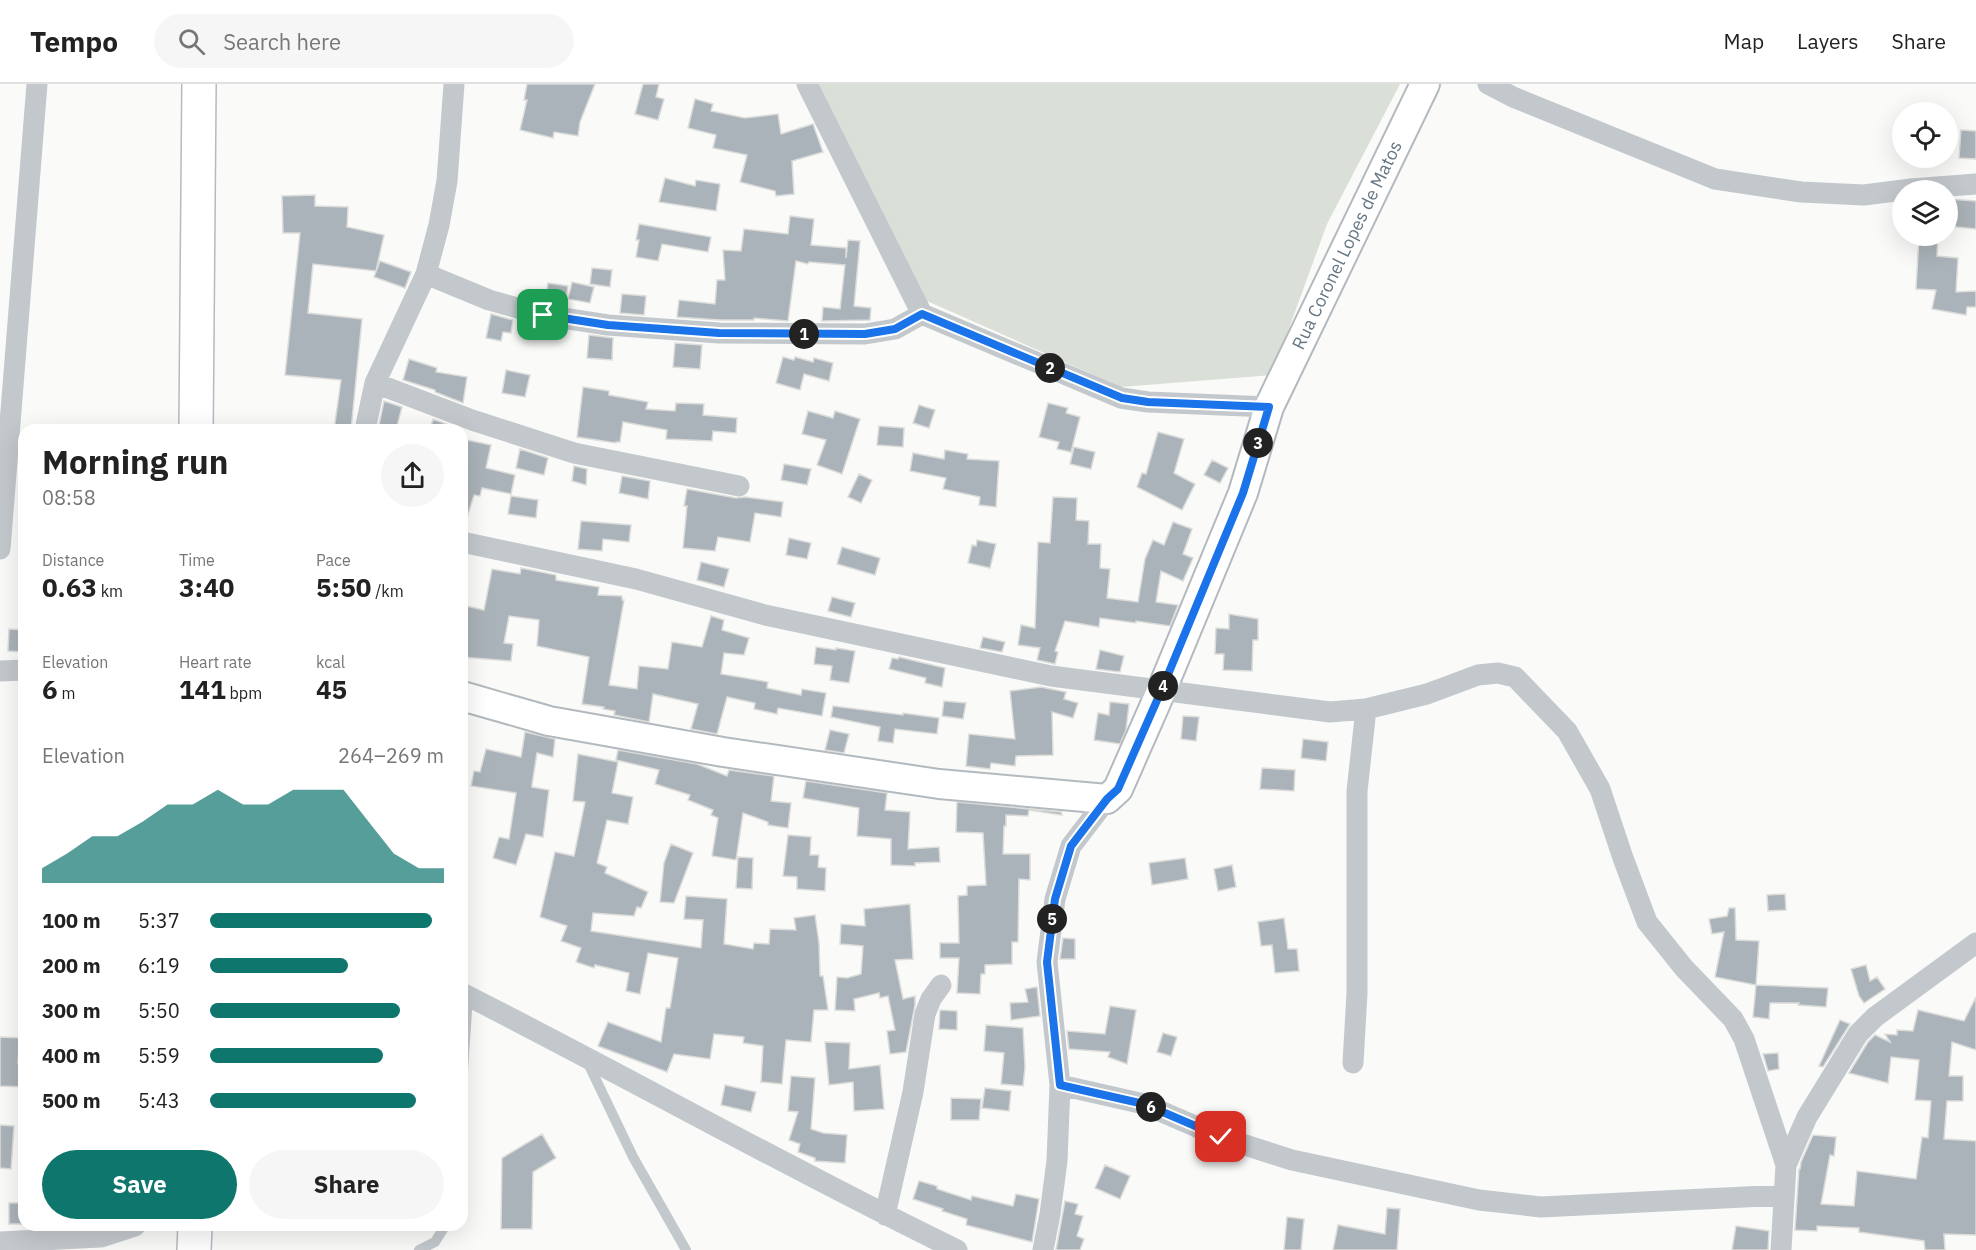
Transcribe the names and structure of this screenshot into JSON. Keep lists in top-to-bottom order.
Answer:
{
  "streets": {
    "street": ["Rua Coronel Lopes de Matos"]
  },
  "page": {
    "header": "Tempo",
    "search": "Search here",
    "nav": ["Map", "Layers", "Share"],
    "pins": [
      "1",
      "2",
      "3",
      "4",
      "5",
      "6"
    ],
    "heading": ["Morning run", "08:58"],
    "stats": [
      ["Distance", "0.63 km"],
      ["Time", "3:40"],
      ["Pace", "5:50 /km"],
      ["Elevation", "6 m"],
      ["Heart rate", "141 bpm"],
      ["kcal", "45"]
    ],
    "chart": ["Elevation", "264–269 m"],
    "list": [
      {
        "name": "100 m",
        "note": "5:37"
      },
      {
        "name": "200 m",
        "note": "6:19"
      },
      {
        "name": "300 m",
        "note": "5:50"
      },
      {
        "name": "400 m",
        "note": "5:59"
      },
      {
        "name": "500 m",
        "note": "5:43"
      }
    ],
    "buttons": ["Save", "Share"]
  }
}
